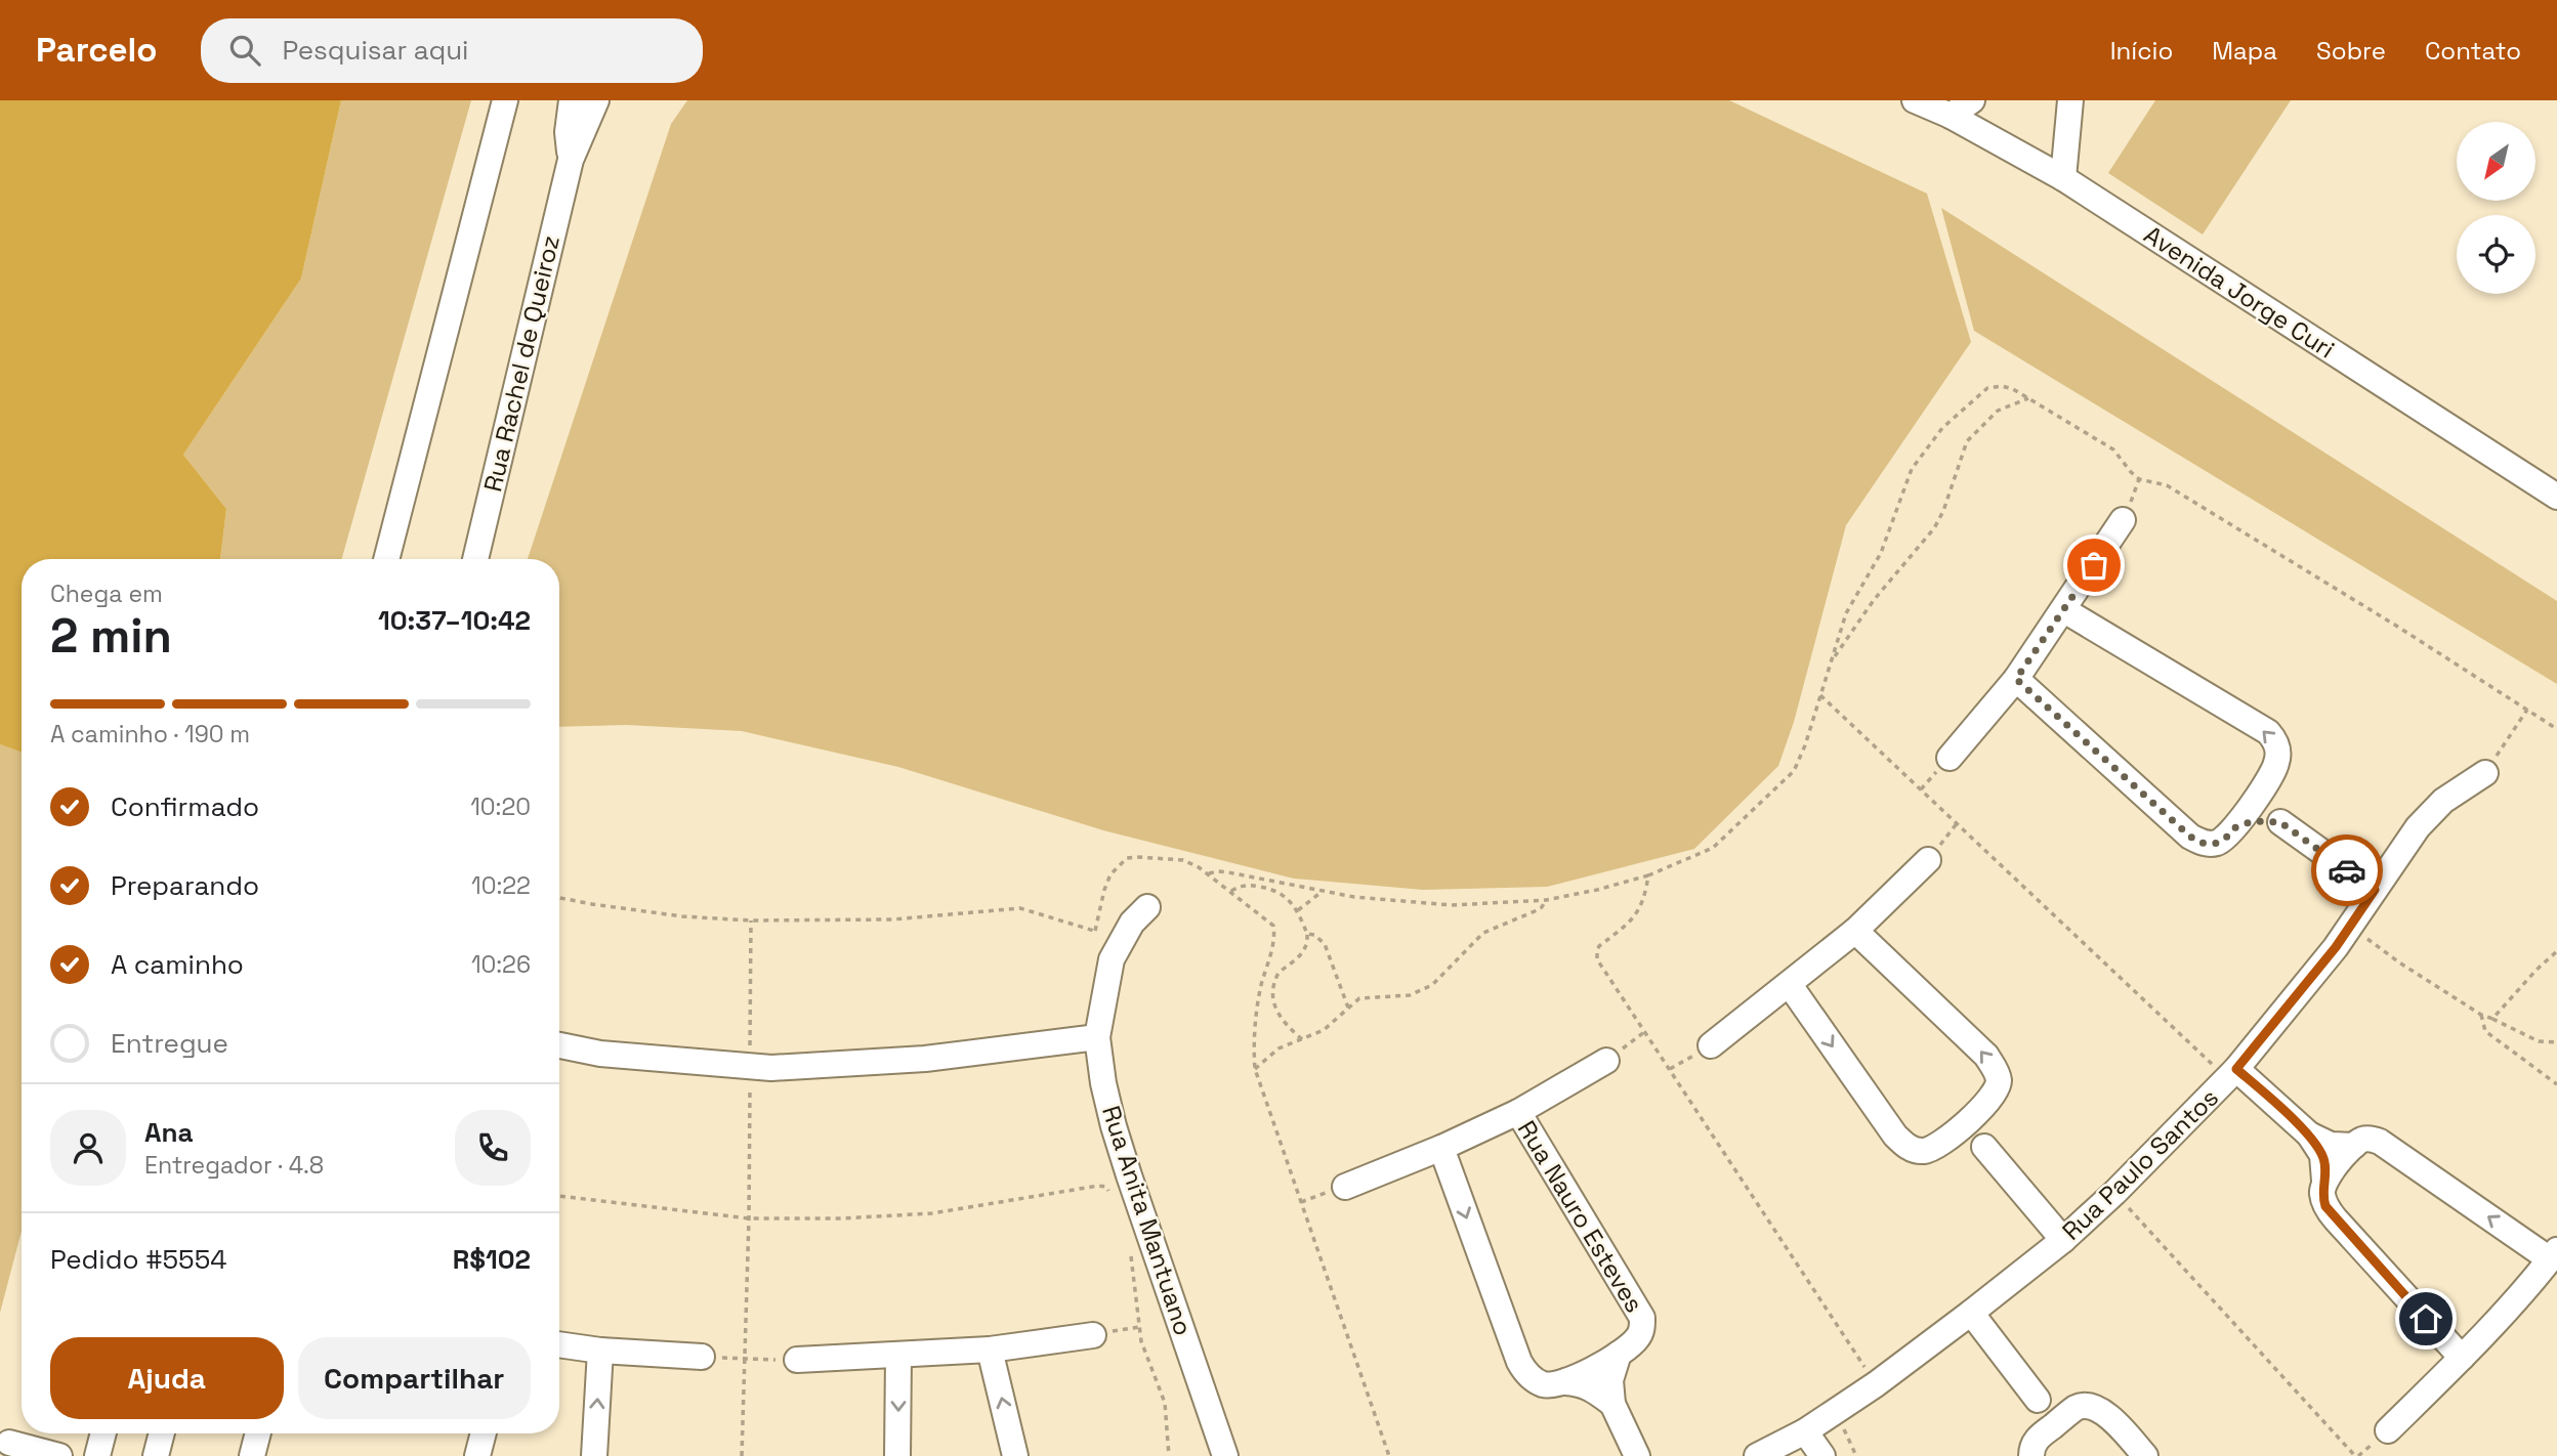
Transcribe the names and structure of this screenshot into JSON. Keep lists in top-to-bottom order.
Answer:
{
  "streets": {
    "street": [
      "Avenida Jorge Curi",
      "Rua Rachel de Queiroz",
      "Rua Paulo Santos",
      "Rua Nauro Esteves",
      "Rua Anita Mantuano"
    ]
  },
  "north": "bottom left",
  "page": {
    "header": "Parcelo",
    "search": "Pesquisar aqui",
    "nav": [
      "Início",
      "Mapa",
      "Sobre",
      "Contato"
    ],
    "heading": ["2 min", "Chega em", "10:37–10:42"],
    "panel": [
      "Ana",
      "Entregador · 4.8",
      "Pedido #5554",
      "R$102"
    ],
    "bar": "A caminho · 190 m",
    "list": [
      ["Confirmado", "10:20"],
      ["Preparando", "10:22"],
      ["A caminho", "10:26"],
      "Entregue"
    ],
    "buttons": ["Ajuda", "Compartilhar"]
  }
}
